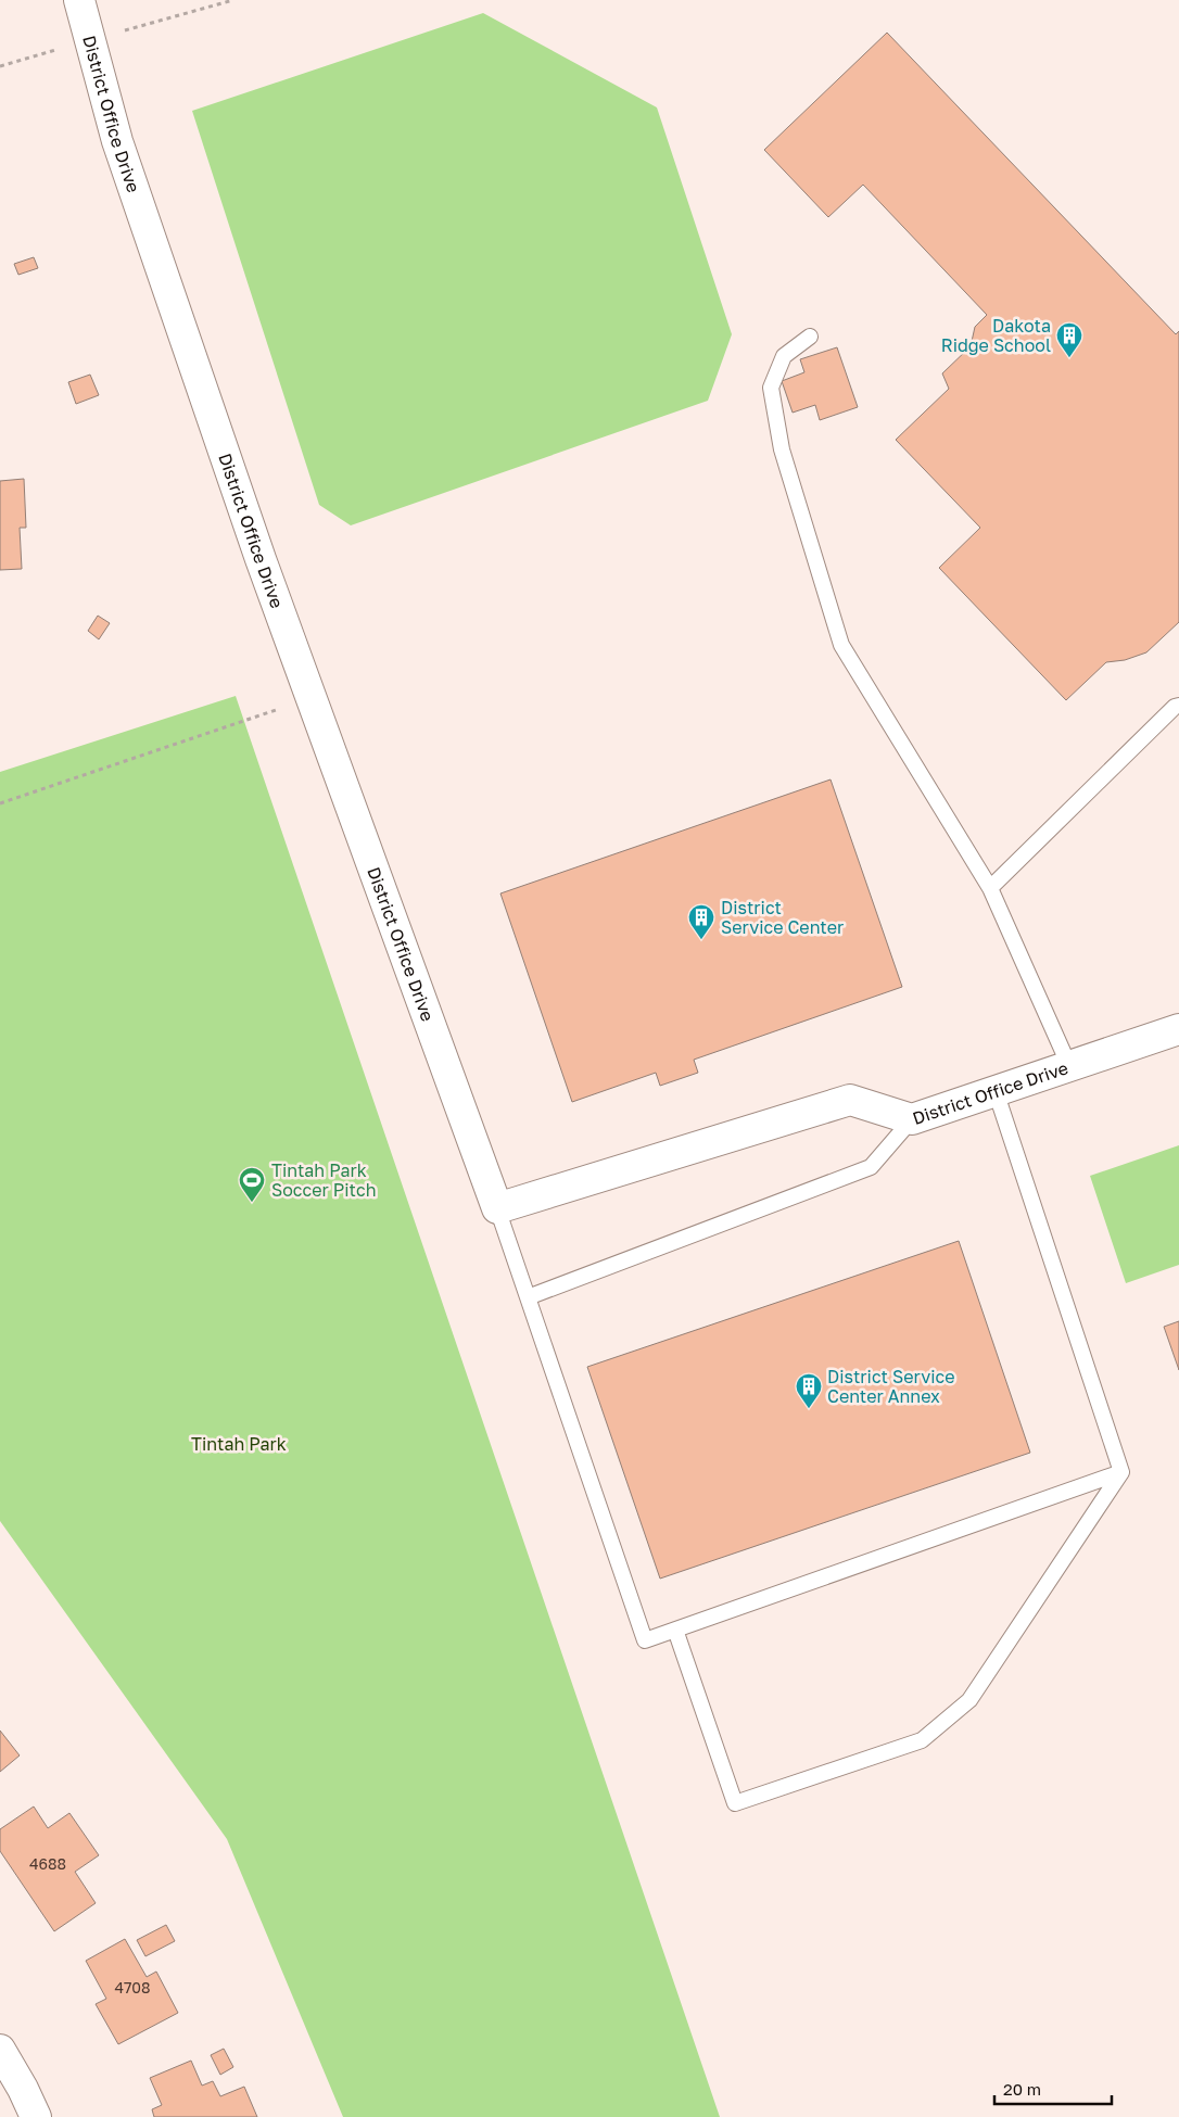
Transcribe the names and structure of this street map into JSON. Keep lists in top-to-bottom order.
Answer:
{
  "streets": {
    "street": ["District Office Drive"]
  },
  "parks": ["Tintah Park"],
  "places": {
    "building": ["Dakota Ridge School", "District Service Center", "District Service Center Annex"],
    "sports": ["Tintah Park Soccer Pitch"]
  },
  "house_numbers": ["4688", "4708"],
  "scale_bar": "20 m"
}
